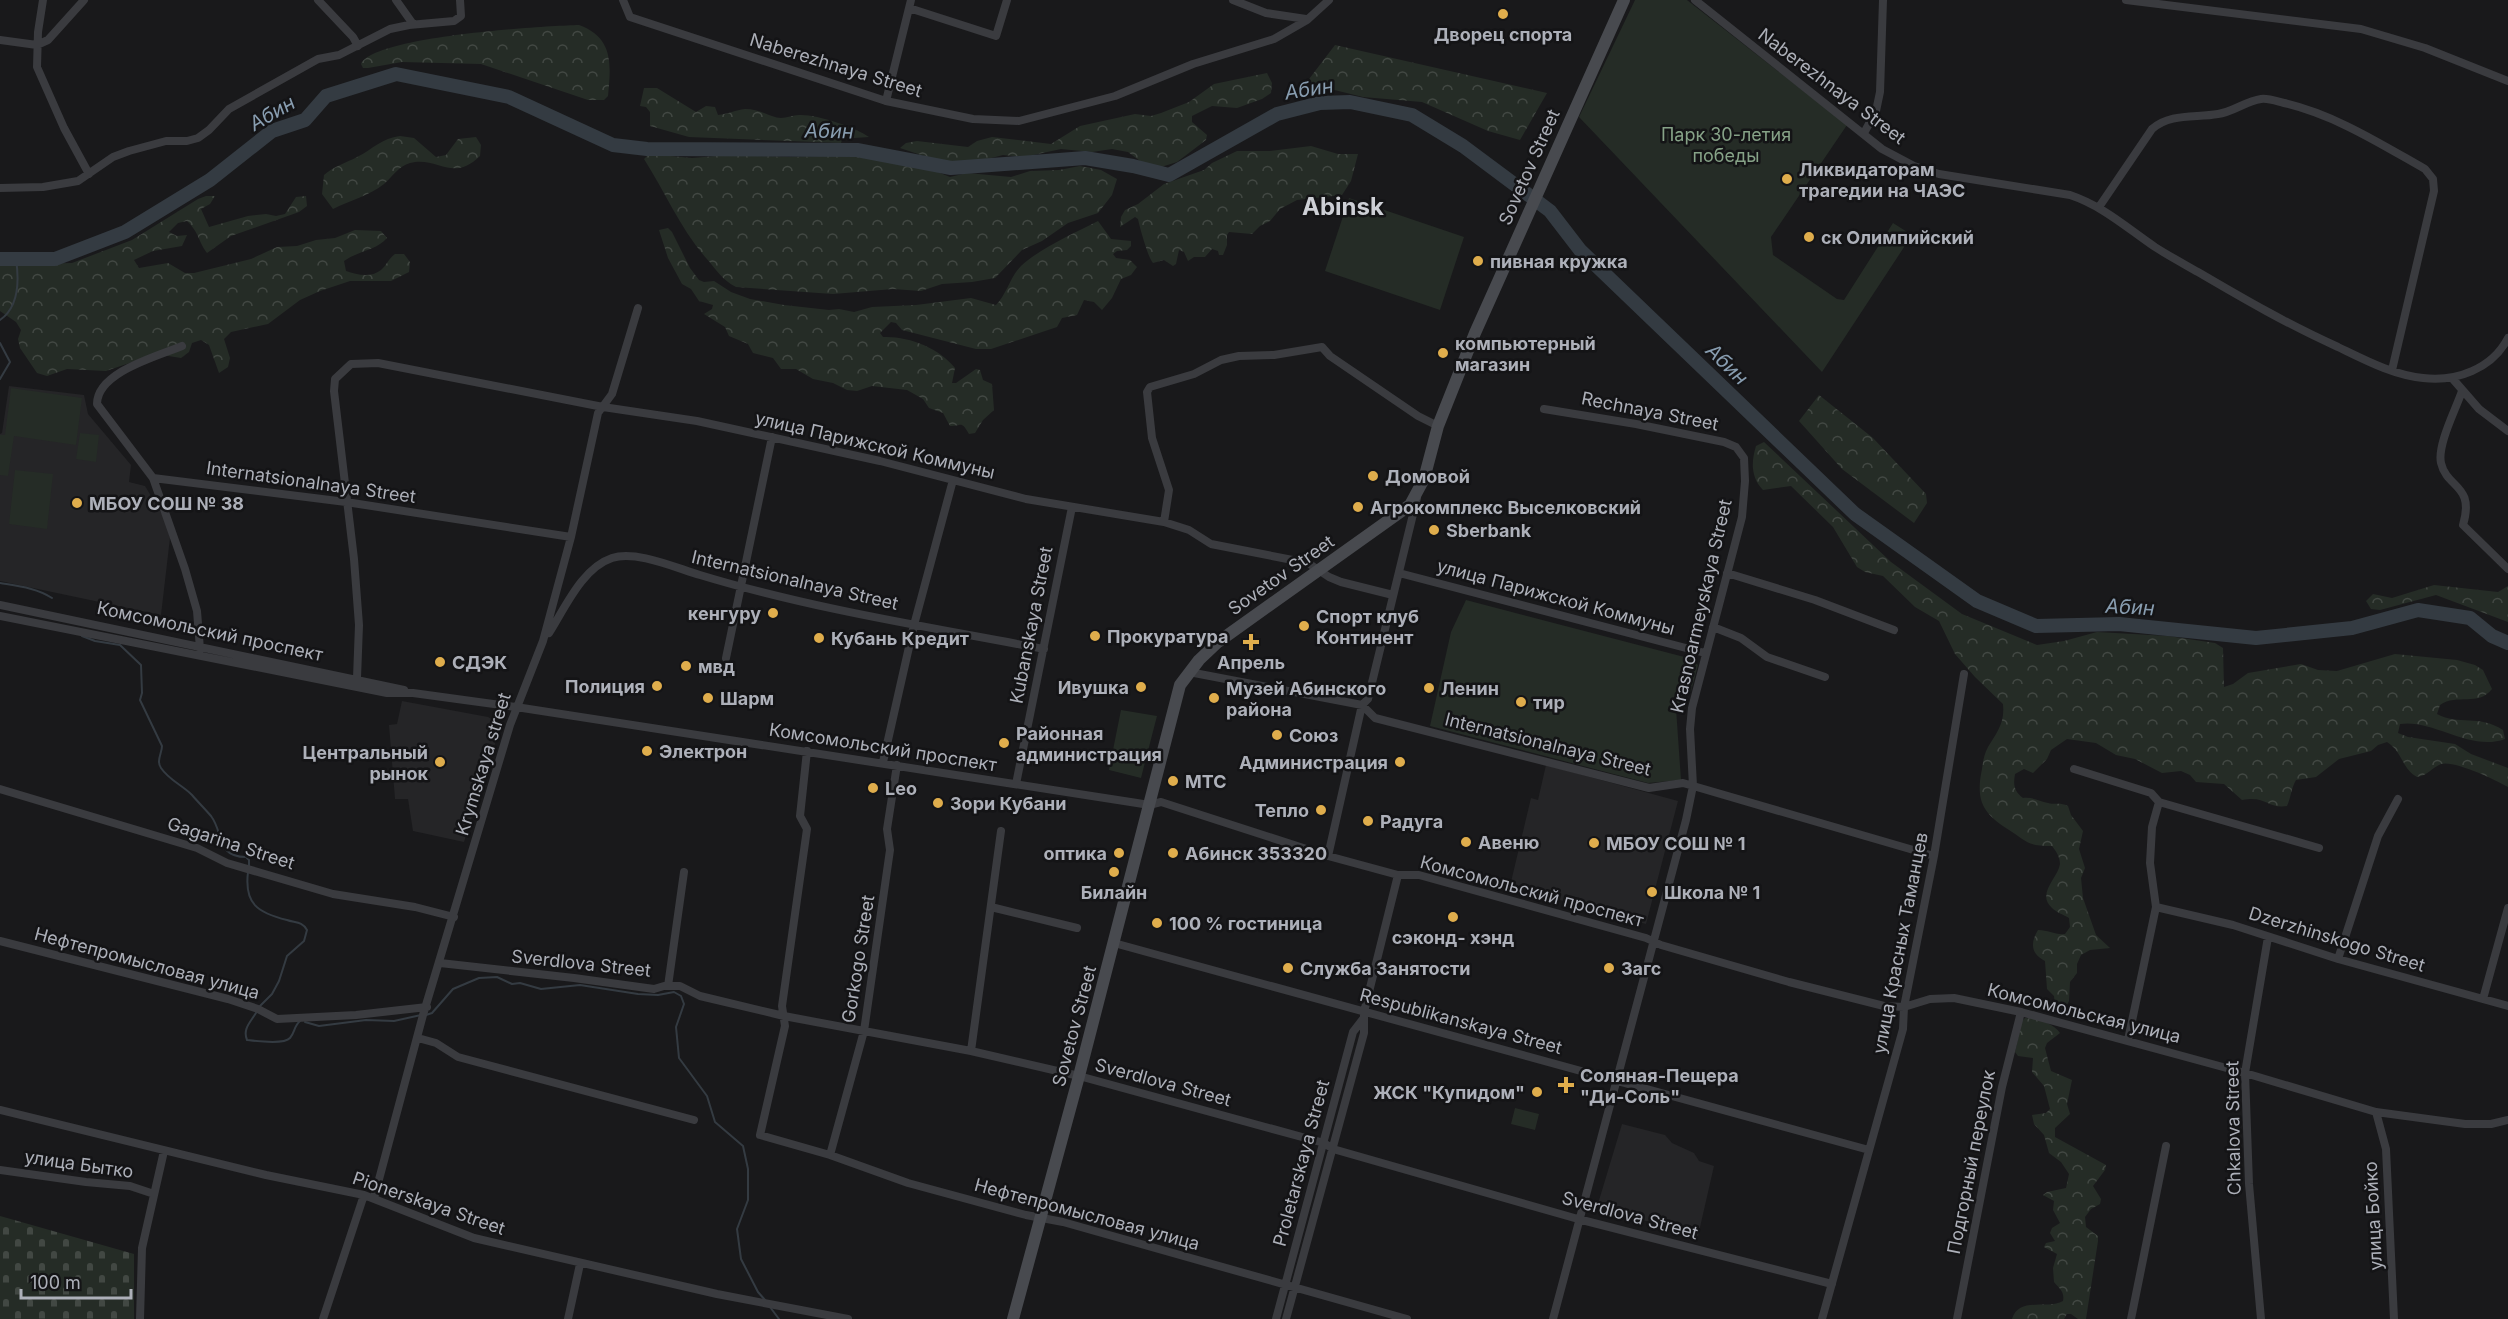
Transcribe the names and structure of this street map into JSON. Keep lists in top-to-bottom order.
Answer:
{
  "streets": {
    "main road": ["Sovetov Street"],
    "street": [
      "Naberezhnaya Street",
      "Rechnaya Street",
      "улица Парижской Коммуны",
      "Internatsionalnaya Street",
      "Krasnoarmeyskaya Street",
      "Kubanskaya Street",
      "Комсомольский проспект",
      "Krymskaya street",
      "Gagarina Street",
      "Dzerzhinskogo Street",
      "улица Красных Таманцев",
      "Gorkogo Street",
      "Нефтепромысловая улица",
      "Sverdlova Street",
      "Комсомольская улица",
      "Respublikanskaya Street",
      "Chkalova Street",
      "Подгорный переулок",
      "Proletarskaya Street",
      "улица Бытко",
      "Pionerskaya Street",
      "улица Бойко"
    ]
  },
  "crossings": [
    ["Sovetov Street", "улица Парижской Коммуны"],
    ["Sovetov Street", "Internatsionalnaya Street"],
    ["Sovetov Street", "Комсомольский проспект"],
    ["Sovetov Street", "Нефтепромысловая улица"],
    ["Sovetov Street", "Sverdlova Street"],
    ["Sovetov Street", "Respublikanskaya Street"],
    ["Rechnaya Street", "Krasnoarmeyskaya Street"],
    ["улица Парижской Коммуны", "Internatsionalnaya Street"],
    ["улица Парижской Коммуны", "Krasnoarmeyskaya Street"],
    ["улица Парижской Коммуны", "Kubanskaya Street"],
    ["улица Парижской Коммуны", "Krymskaya street"],
    ["Internatsionalnaya Street", "Krasnoarmeyskaya Street"],
    ["Internatsionalnaya Street", "Kubanskaya Street"],
    ["Internatsionalnaya Street", "Krymskaya street"],
    ["Internatsionalnaya Street", "улица Красных Таманцев"],
    ["Krasnoarmeyskaya Street", "Комсомольский проспект"],
    ["Krasnoarmeyskaya Street", "Sverdlova Street"],
    ["Krasnoarmeyskaya Street", "Комсомольская улица"],
    ["Krasnoarmeyskaya Street", "Respublikanskaya Street"],
    ["Kubanskaya Street", "Комсомольский проспект"],
    ["Комсомольский проспект", "Krymskaya street"],
    ["Комсомольский проспект", "Gorkogo Street"],
    ["Комсомольский проспект", "Комсомольская улица"],
    ["Комсомольский проспект", "Proletarskaya Street"],
    ["Krymskaya street", "Gagarina Street"],
    ["Krymskaya street", "Нефтепромысловая улица"],
    ["Krymskaya street", "Sverdlova Street"],
    ["Krymskaya street", "Pionerskaya Street"],
    ["Dzerzhinskogo Street", "Chkalova Street"],
    ["улица Красных Таманцев", "Sverdlova Street"],
    ["улица Красных Таманцев", "Комсомольская улица"],
    ["улица Красных Таманцев", "Respublikanskaya Street"],
    ["Gorkogo Street", "Нефтепромысловая улица"],
    ["Gorkogo Street", "Sverdlova Street"],
    ["Нефтепромысловая улица", "Sverdlova Street"],
    ["Нефтепромысловая улица", "Proletarskaya Street"],
    ["Sverdlova Street", "Proletarskaya Street"],
    ["Комсомольская улица", "Chkalova Street"],
    ["Комсомольская улица", "Подгорный переулок"],
    ["Комсомольская улица", "улица Бойко"],
    ["Respublikanskaya Street", "Proletarskaya Street"]
  ],
  "districts": ["Abinsk"],
  "water": ["Абин"],
  "parks": ["Парк 30-летия победы"],
  "places": {
    "other": [
      "Дворец спорта",
      "Ликвидаторам трагедии на ЧАЭС",
      "ск Олимпийский",
      "пивная кружка",
      "компьютерный магазин",
      "Домовой",
      "МБОУ СОШ № 38",
      "Агрокомплекс Выселковский",
      "Sberbank",
      "кенгуру",
      "Спорт клуб Континент",
      "Прокуратура",
      "Кубань Кредит",
      "СДЭК",
      "мвд",
      "Полиция",
      "Ивушка",
      "Ленин",
      "Шарм",
      "Музей Абинского района",
      "тир",
      "Союз",
      "Районная администрация",
      "Электрон",
      "Центральный рынок",
      "Администрация",
      "МТС",
      "Leo",
      "Зори Кубани",
      "Тепло",
      "Радуга",
      "Авеню",
      "МБОУ СОШ № 1",
      "оптика",
      "Абинск 353320",
      "Билайн",
      "Школа № 1",
      "сэконд- хэнд",
      "100 % гостиница",
      "Служба Занятости",
      "Загс",
      "ЖСК \"Купидом\""
    ],
    "health": ["Апрель", "Соляная-Пещера \"Ди-Соль\""]
  },
  "scale_bar": "100 m"
}
